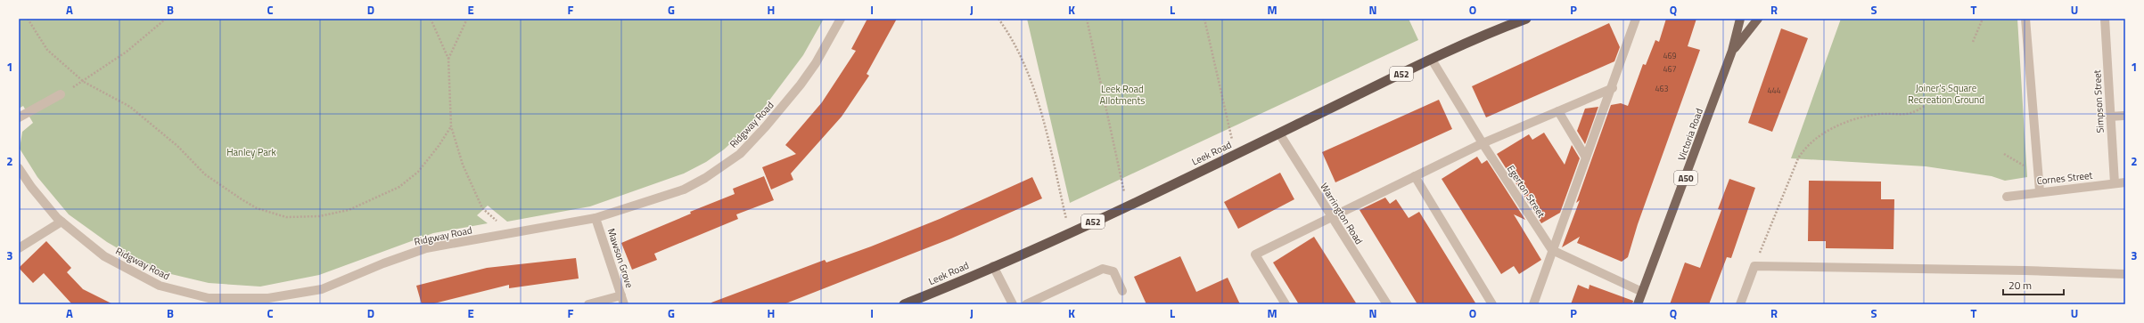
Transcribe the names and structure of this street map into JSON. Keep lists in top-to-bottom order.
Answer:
{
  "streets": {
    "highway": ["A52", "Leek Road"],
    "main road": ["Victoria Road", "A50"],
    "street": [
      "Simpson Street",
      "Ridgway Road",
      "Cornes Street",
      "Egerton Street",
      "Warrington Road",
      "Mawson Grove"
    ]
  },
  "crossings": [
    ["Simpson Street", "Cornes Street"],
    ["Ridgway Road", "Mawson Grove"],
    ["Leek Road", "Egerton Street"],
    ["Leek Road", "Warrington Road"]
  ],
  "parks": ["Joiner's Square Recreation Ground", "Leek Road Allotments", "Hanley Park"],
  "house_numbers": [
    "469",
    "467",
    "463",
    "444"
  ],
  "scale_bar": "20 m",
  "grid": {
    "columns": [
      "A",
      "B",
      "C",
      "D",
      "E",
      "F",
      "G",
      "H",
      "I",
      "J",
      "K",
      "L",
      "M",
      "N",
      "O",
      "P",
      "Q",
      "R",
      "S",
      "T",
      "U"
    ],
    "rows": ["1", "2", "3"]
  }
}
